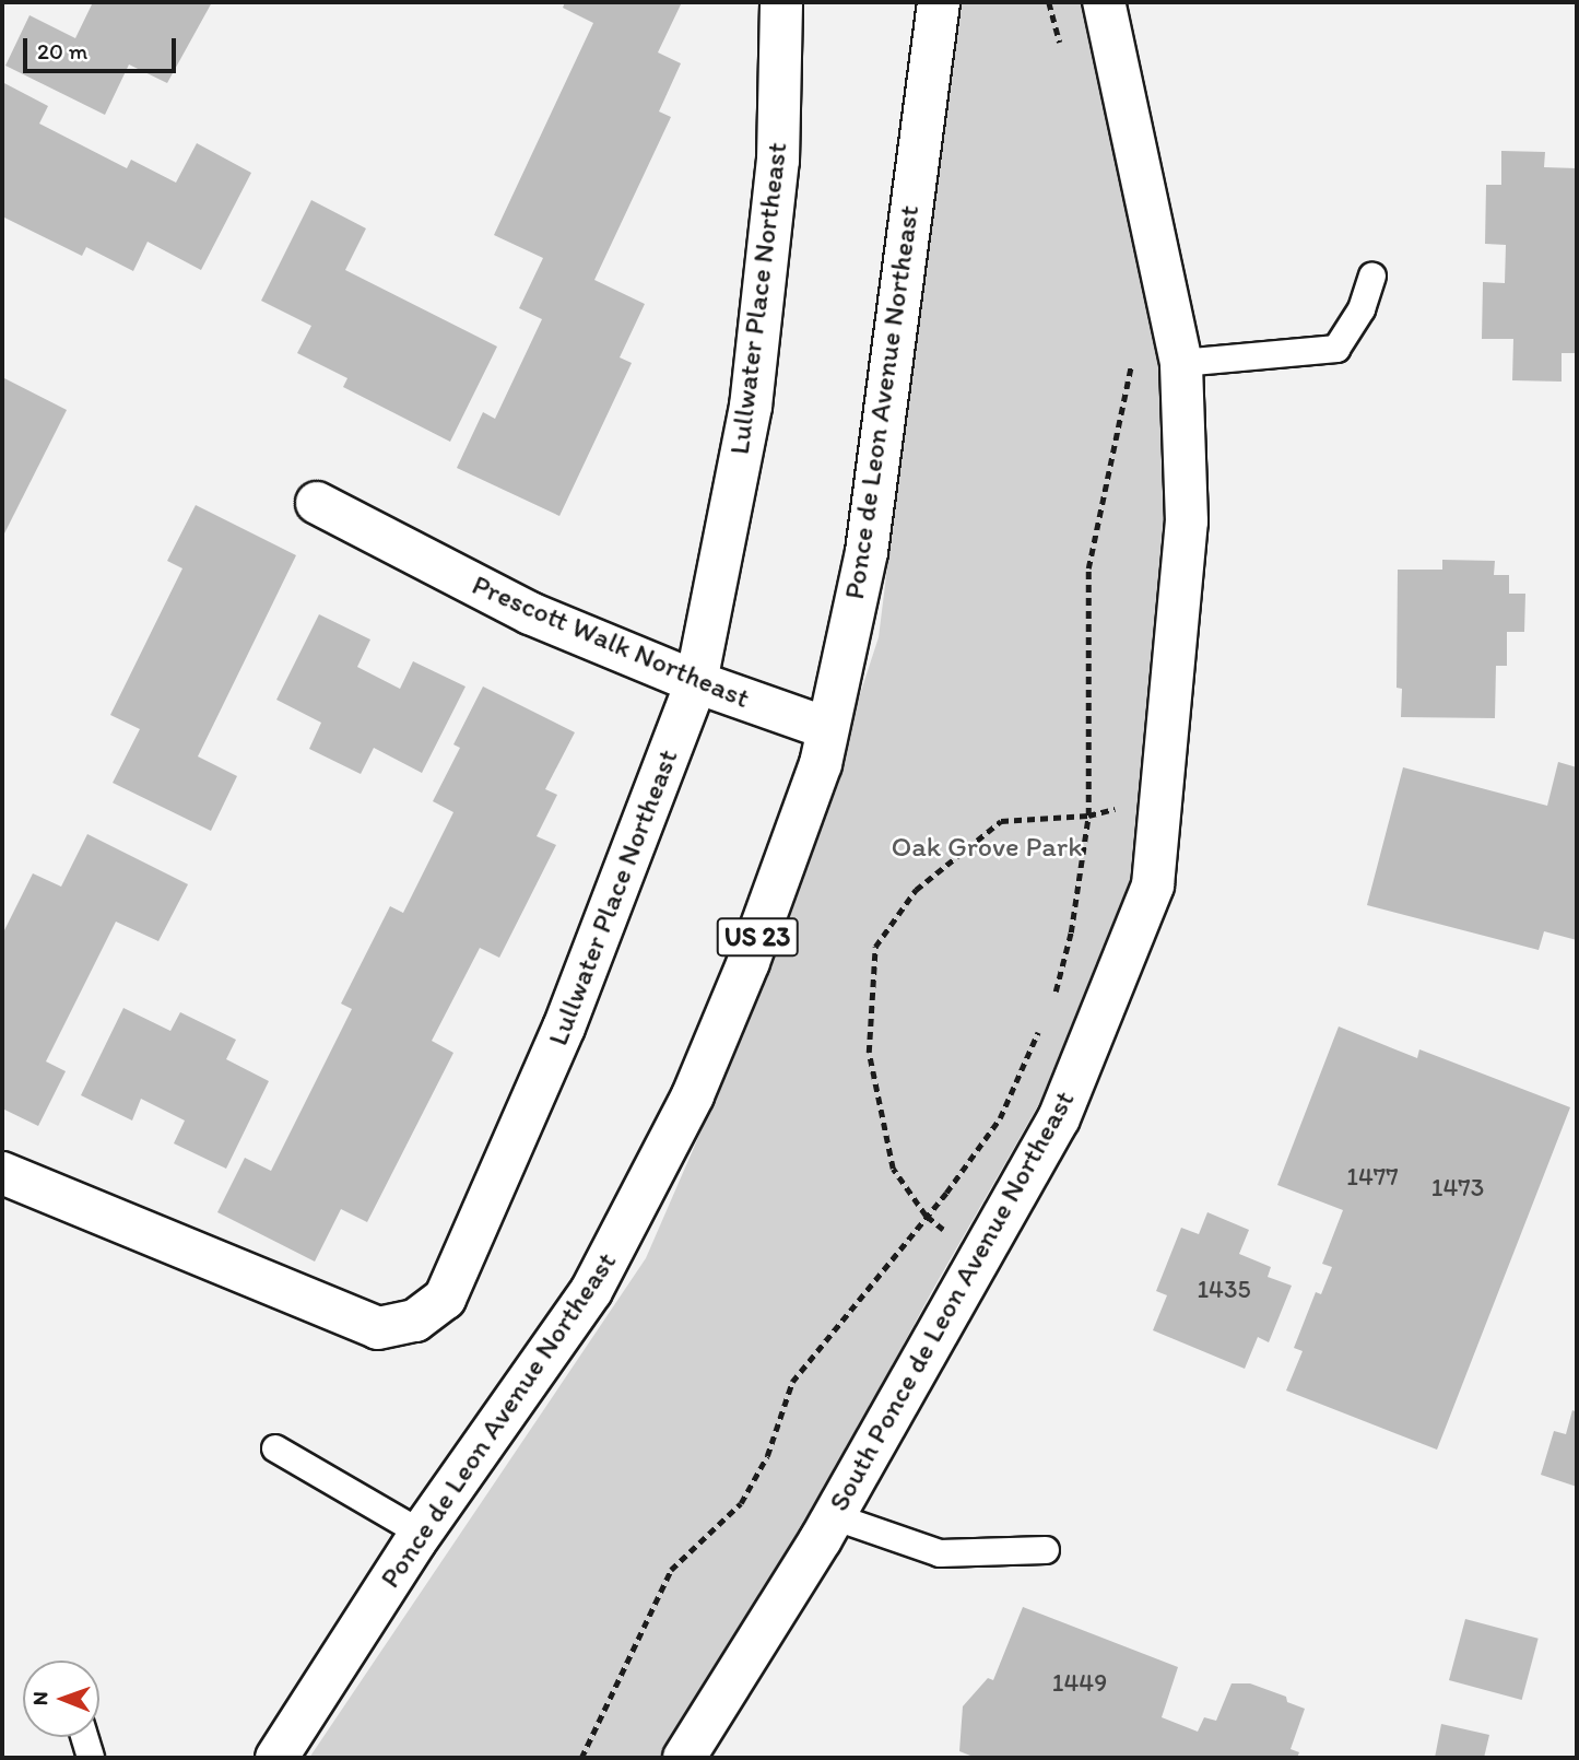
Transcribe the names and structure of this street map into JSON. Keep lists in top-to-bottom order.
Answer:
{
  "streets": {
    "main road": [
      "Lullwater Place Northeast",
      "Ponce de Leon Avenue Northeast",
      "Prescott Walk Northeast",
      "US 23",
      "South Ponce de Leon Avenue Northeast"
    ]
  },
  "crossings": [
    ["Lullwater Place Northeast", "Prescott Walk Northeast"],
    ["Ponce de Leon Avenue Northeast", "Prescott Walk Northeast"]
  ],
  "parks": ["Oak Grove Park"],
  "house_numbers": [
    "1477",
    "1473",
    "1435",
    "1449"
  ],
  "scale_bar": "20 m",
  "north": "left"
}
